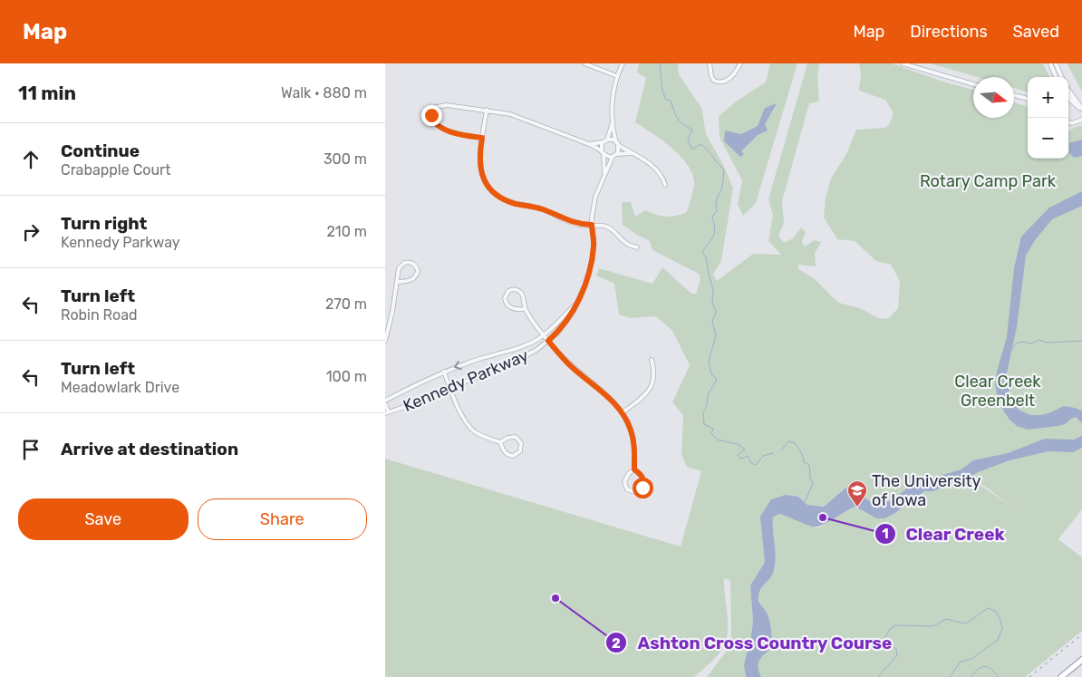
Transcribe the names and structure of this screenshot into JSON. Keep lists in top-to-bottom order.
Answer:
{
  "streets": {
    "street": ["Kennedy Parkway"]
  },
  "parks": ["Rotary Camp Park", "Clear Creek Greenbelt"],
  "places": {
    "school or university": ["The University of Iowa"],
    "other": ["Clear Creek", "Ashton Cross Country Course"]
  },
  "north": "right",
  "page": {
    "header": "Map",
    "nav": ["Map", "Directions", "Saved"],
    "heading": ["11 min", "Walk · 880 m"],
    "map_buttons": ["+", "−"],
    "list": [
      ["Continue", "Crabapple Court", "300 m"],
      ["Turn right", "Kennedy Parkway", "210 m"],
      ["Turn left", "Robin Road", "270 m"],
      ["Turn left", "Meadowlark Drive", "100 m"],
      "Arrive at destination"
    ],
    "buttons": ["Save", "Share"]
  }
}
